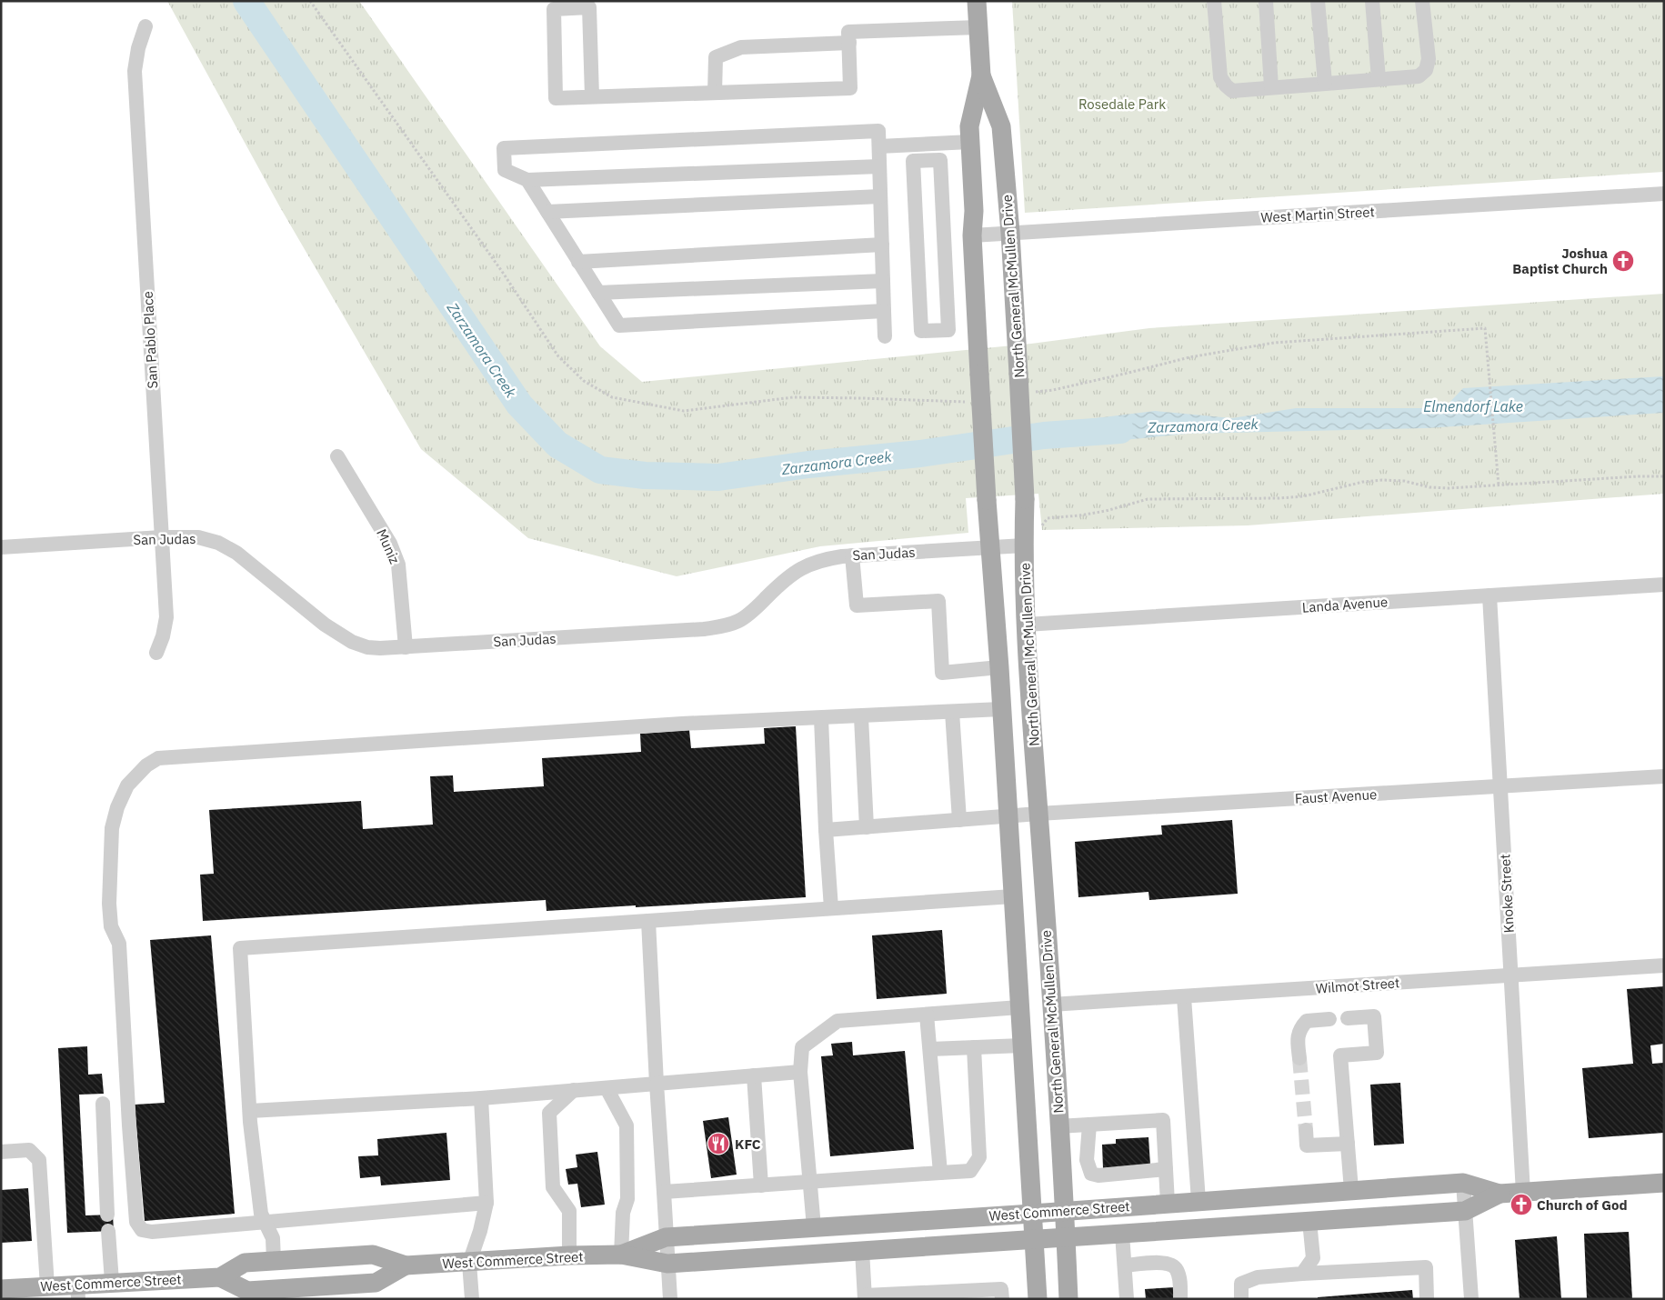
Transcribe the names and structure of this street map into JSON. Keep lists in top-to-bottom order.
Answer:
{
  "streets": {
    "main road": ["North General McMullen Drive", "West Commerce Street"],
    "street": [
      "West Martin Street",
      "San Pablo Place",
      "San Judas",
      "Muniz",
      "Landa Avenue",
      "Faust Avenue",
      "Knoke Street",
      "Wilmot Street"
    ]
  },
  "crossings": [
    ["West Martin Street", "North General McMullen Drive"],
    ["North General McMullen Drive", "San Judas"],
    ["North General McMullen Drive", "Landa Avenue"],
    ["North General McMullen Drive", "Faust Avenue"],
    ["North General McMullen Drive", "Wilmot Street"],
    ["North General McMullen Drive", "West Commerce Street"],
    ["San Pablo Place", "San Judas"],
    ["San Judas", "Muniz"],
    ["Landa Avenue", "Knoke Street"],
    ["Faust Avenue", "Knoke Street"],
    ["Knoke Street", "Wilmot Street"],
    ["Knoke Street", "West Commerce Street"]
  ],
  "water": ["Zarzamora Creek", "Elmendorf Lake"],
  "parks": ["Rosedale Park"],
  "places": {
    "church": ["Joshua Baptist Church", "Church of God"],
    "restaurant": ["KFC"]
  }
}
